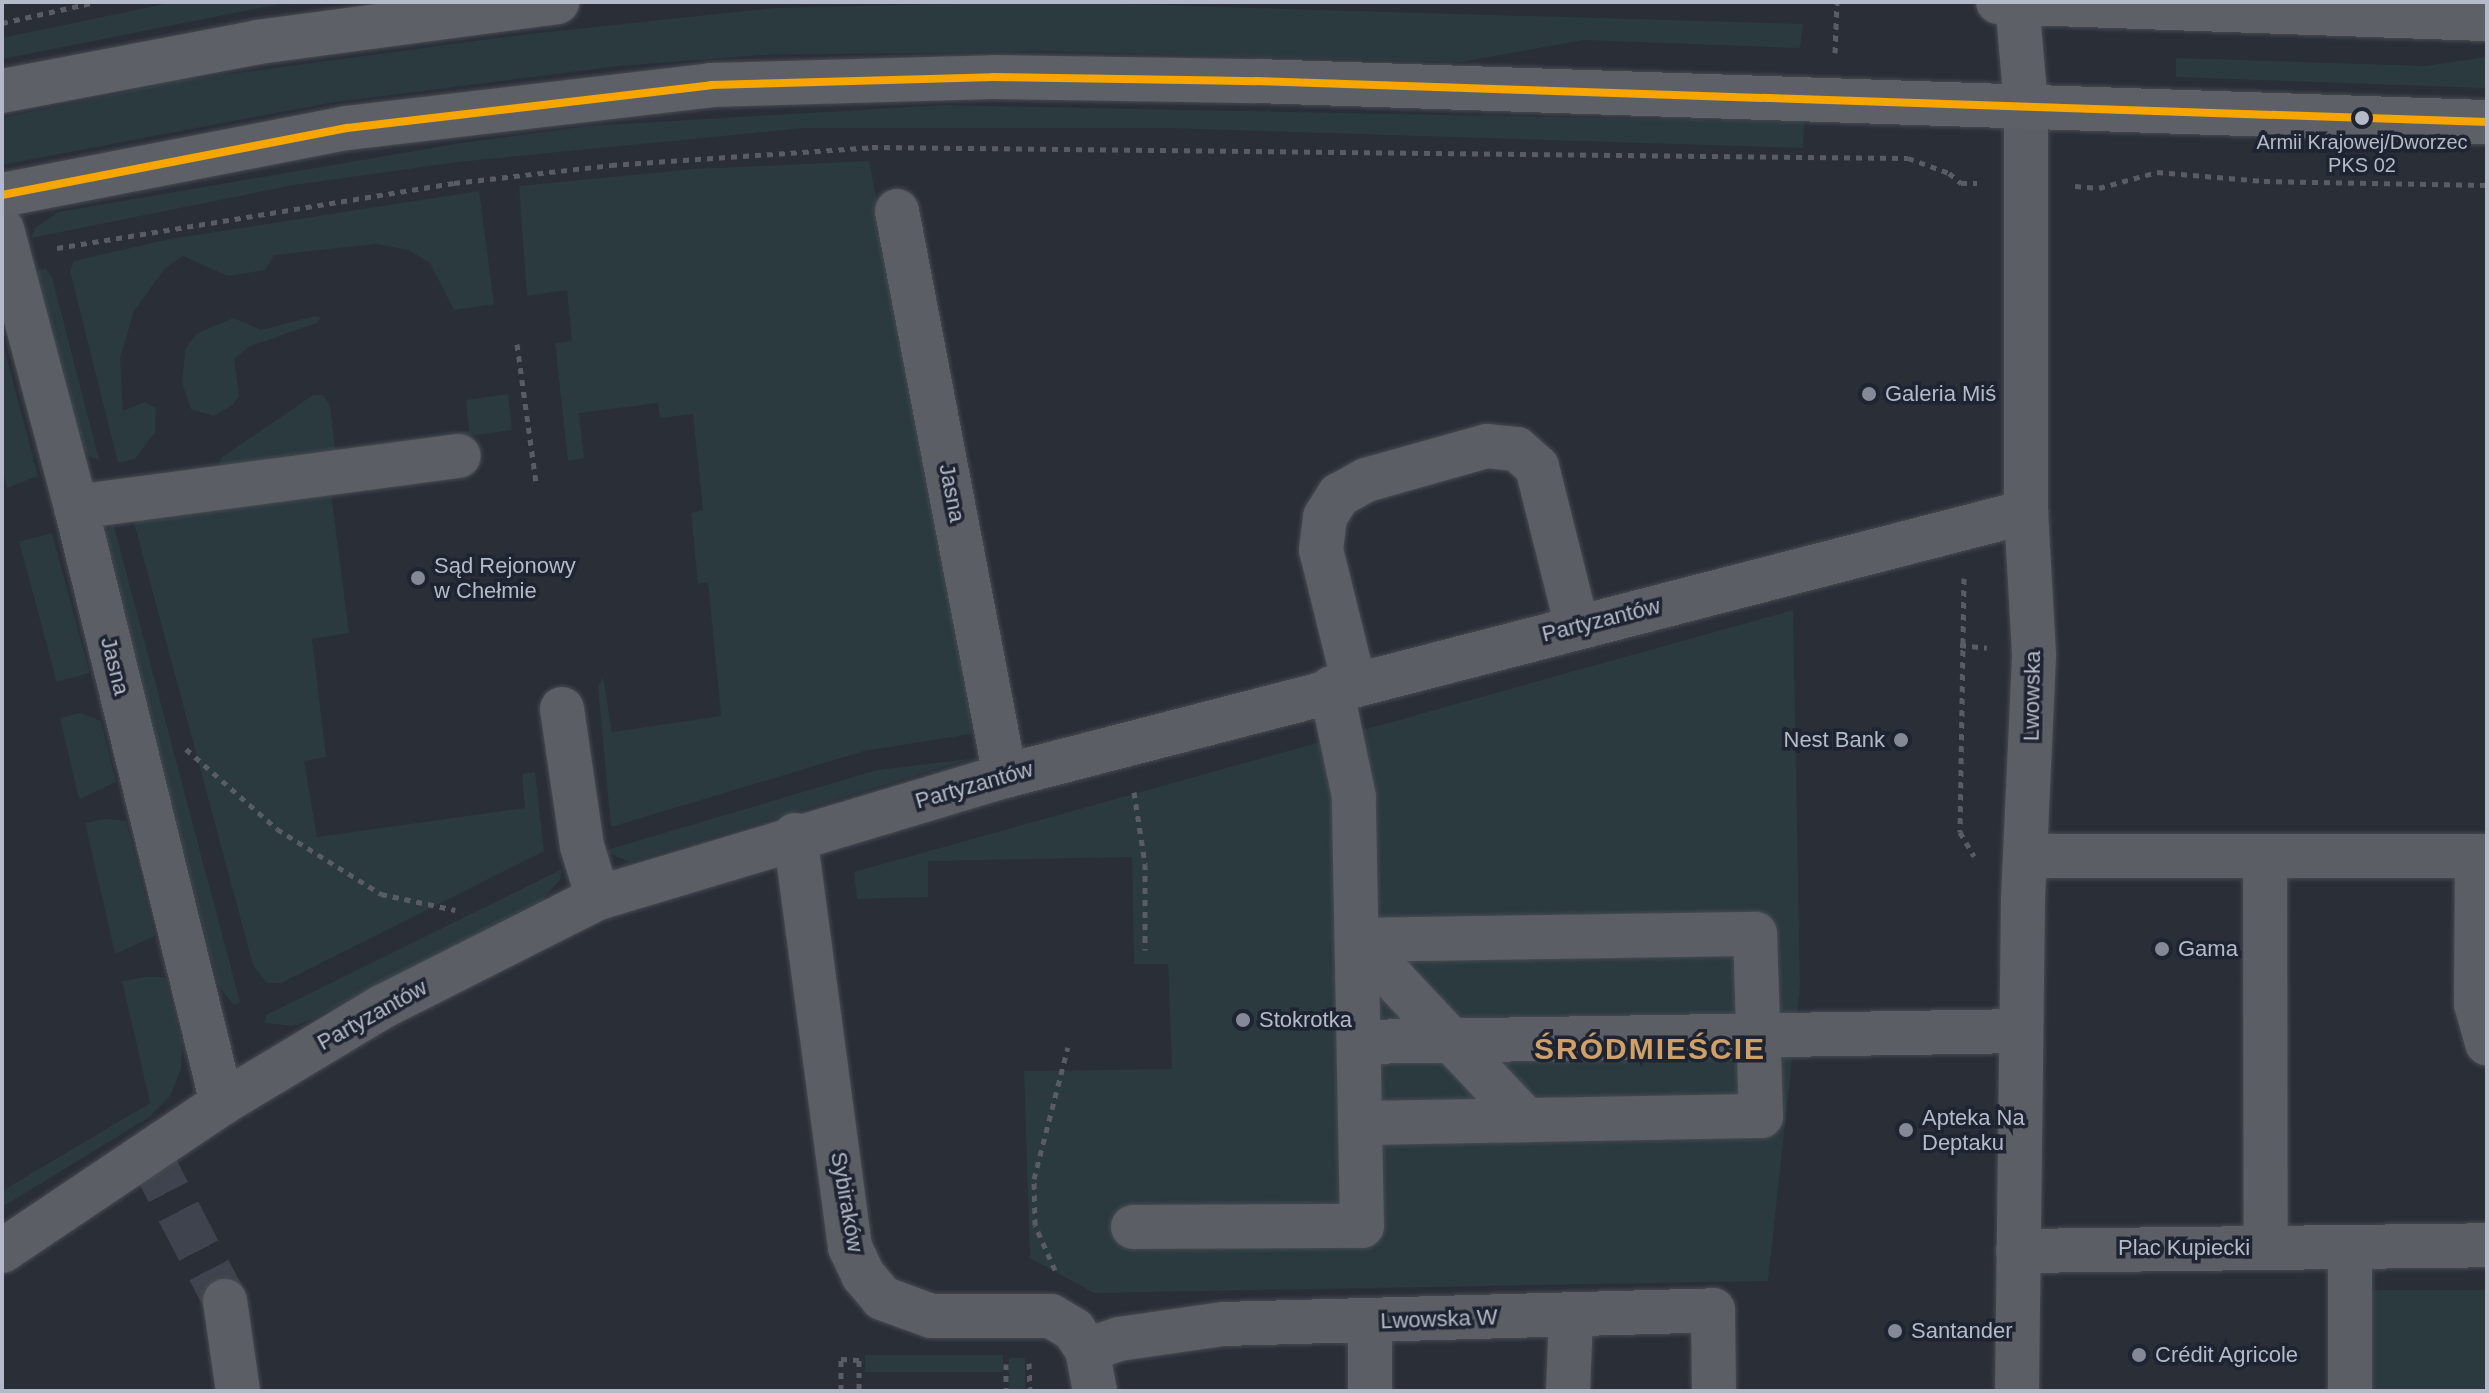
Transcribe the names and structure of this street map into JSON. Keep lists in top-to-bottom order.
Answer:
{
  "streets": {
    "main road": ["Lwowska"],
    "street": [
      "Jasna",
      "Partyzantów",
      "Sybiraków",
      "Plac Kupiecki",
      "Lwowska W"
    ]
  },
  "crossings": [
    ["Jasna", "Partyzantów"],
    ["Partyzantów", "Lwowska"],
    ["Partyzantów", "Sybiraków"],
    ["Lwowska", "Plac Kupiecki"],
    ["Sybiraków", "Lwowska W"]
  ],
  "districts": ["ŚRÓDMIEŚCIE"],
  "places": [
    "Armii Krajowej/Dworzec PKS 02",
    "Galeria Miś",
    "Sąd Rejonowy w Chełmie",
    "Nest Bank",
    "Gama",
    "Stokrotka",
    "Apteka Na Deptaku",
    "Santander",
    "Crédit Agricole"
  ]
}
